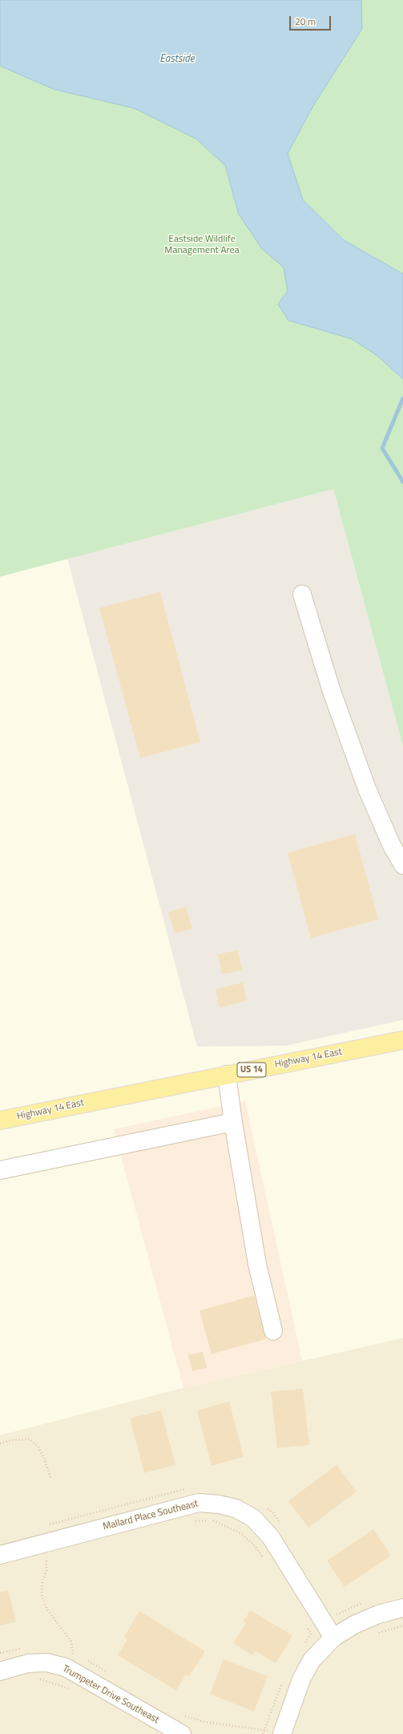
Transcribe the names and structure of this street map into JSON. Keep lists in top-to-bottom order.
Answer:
{
  "streets": {
    "main road": ["Highway 14 East", "US 14"],
    "street": ["Mallard Place Southeast", "Trumpeter Drive Southeast"]
  },
  "water": ["Eastside"],
  "parks": ["Eastside Wildlife Management Area"],
  "scale_bar": "20 m"
}
